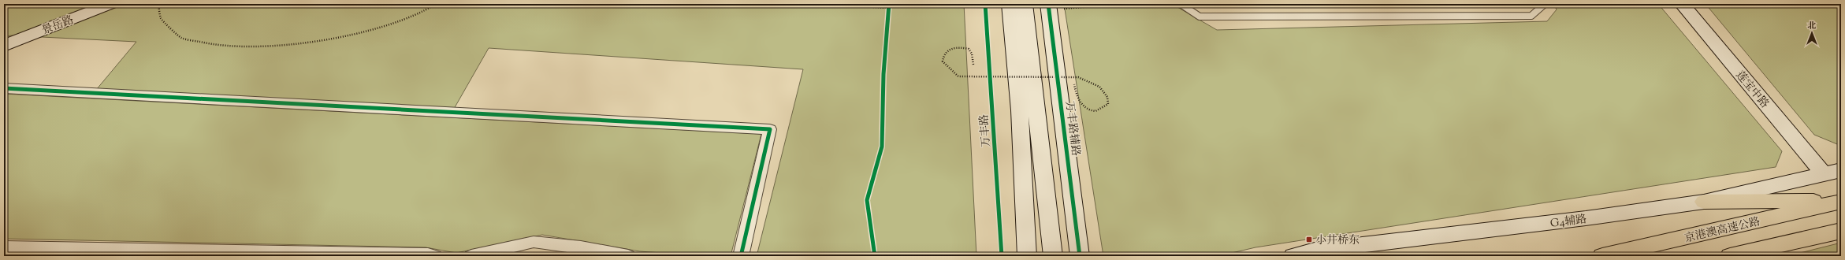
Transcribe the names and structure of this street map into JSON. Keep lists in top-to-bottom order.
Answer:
{
  "streets": {
    "highway": ["京港澳高速公路"],
    "street": [
      "景岳路",
      "莲宝中路",
      "万丰路辅路",
      "G4辅路"
    ],
    "cycle path": ["万丰路"]
  },
  "crossings": [
    ["莲宝中路", "G4辅路"]
  ],
  "places": {
    "transit": ["小井桥东"]
  },
  "north": "top"
}
